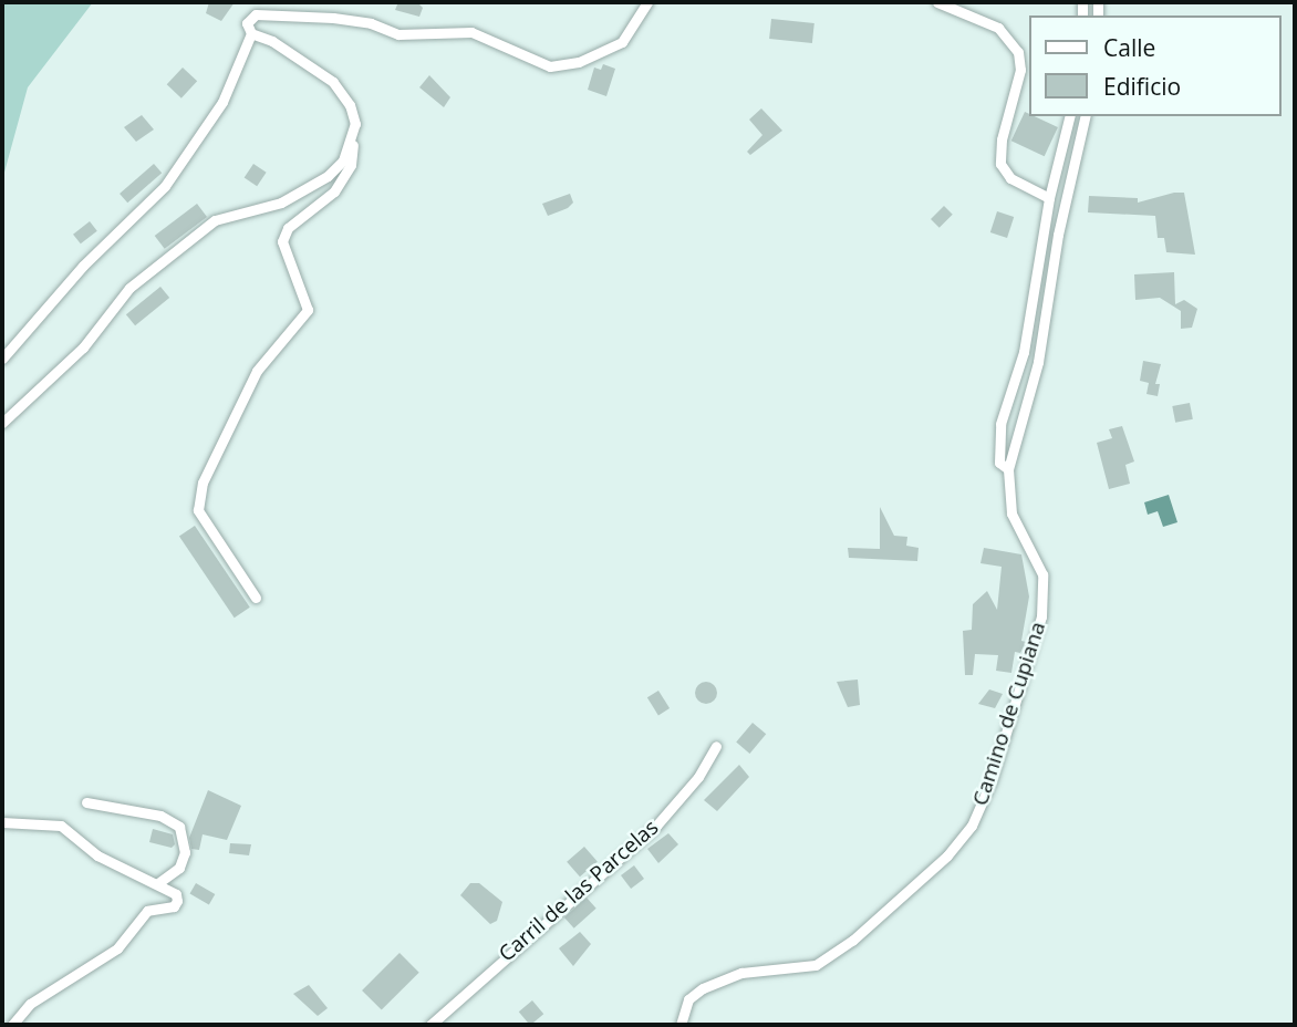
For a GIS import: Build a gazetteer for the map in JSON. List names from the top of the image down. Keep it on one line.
{"streets":{"street":["Camino de Cupiana","Carril de las Parcelas"]},"legend":["Calle","Edificio"]}
